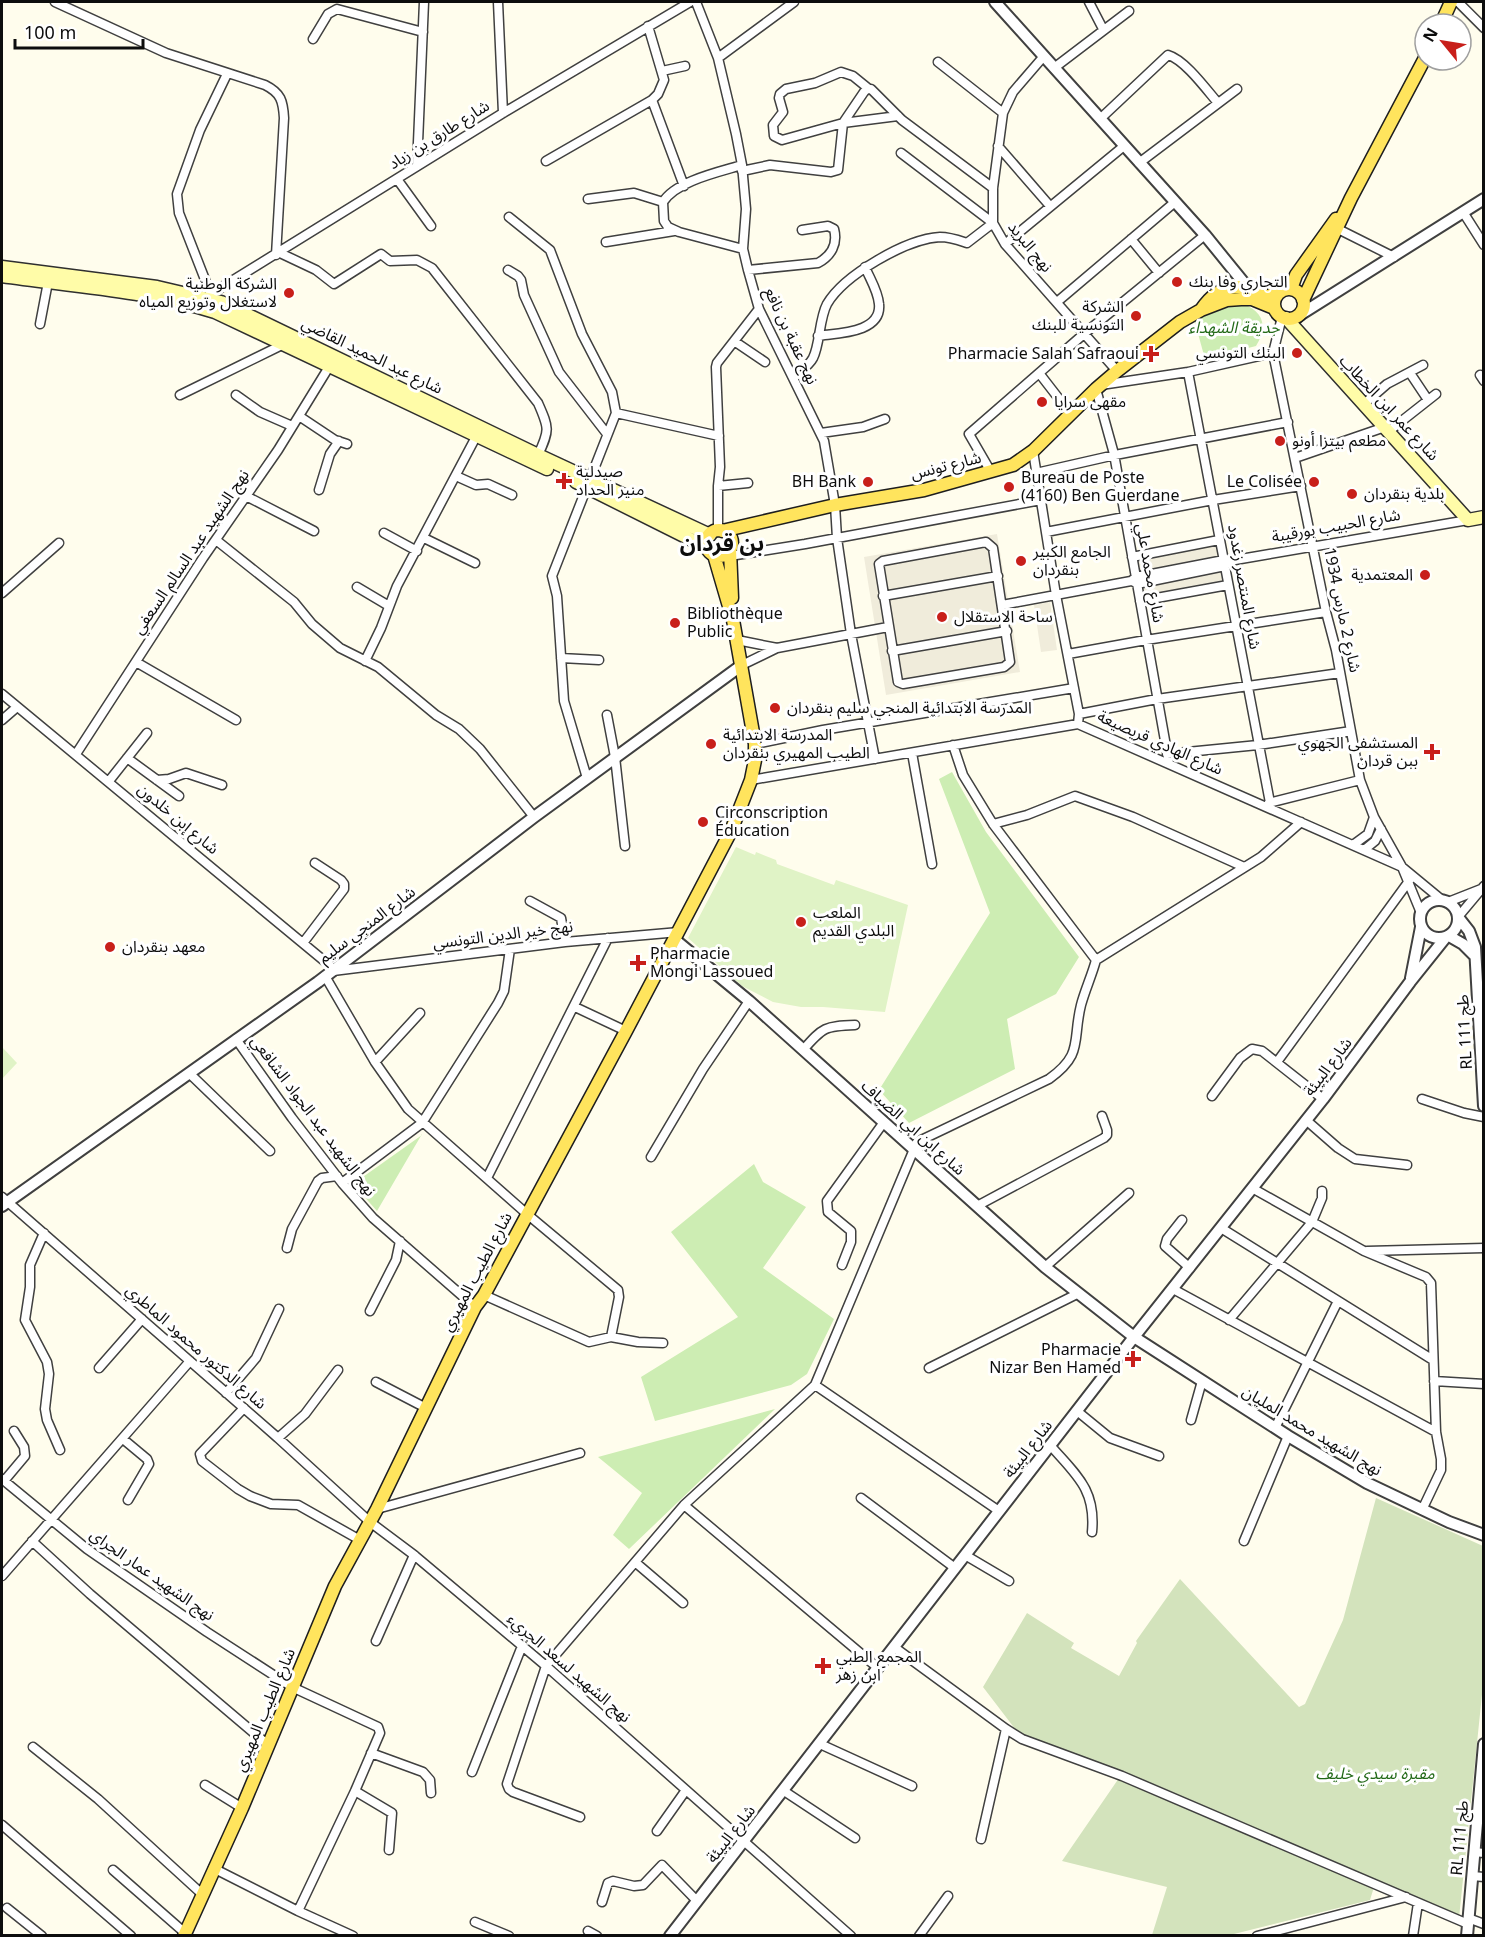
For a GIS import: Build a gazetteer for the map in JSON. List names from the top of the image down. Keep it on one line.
{"streets":{"main road":["شارع عبد الحميد القاضي","شارع عمر ابن الخطاب","شارع تونس","شارع الحبيب بورقيبة","شارع الطيب المهيري"],"street":["شارع طارق بن زياد","نهج البريد","نهج عقبة بن نافع","نهج الشهيد عبد السالم السعفي","شارع محمد علي","شارع المنتصر زغدود","شارع 2 مارس 1934","شارع الهادي قريصيعة","شارع إبن خلدون","شارع المنجي سليم","نهج خير الدين التونسي","RL طج 111","شارع البيئة","نهج الشهيد عبد الجواد الشافعي","شارع ابن ابي الضياف","شارع الدكتور محمود الماطري","نهج الشهيد محمد المليان","نهج الشهيد عمار الجراي","نهج الشهيد لسعد الجريء"]},"crossings":[["شارع طارق بن زياد","شارع عبد الحميد القاضي"],["نهج البريد","شارع تونس"],["نهج عقبة بن نافع","شارع تونس"],["نهج عقبة بن نافع","شارع الهادي قريصيعة"],["شارع عبد الحميد القاضي","شارع تونس"],["شارع عبد الحميد القاضي","نهج الشهيد عبد السالم السعفي"],["شارع عمر ابن الخطاب","شارع الحبيب بورقيبة"],["شارع عمر ابن الخطاب","شارع 2 مارس 1934"],["شارع تونس","شارع محمد علي"],["شارع الحبيب بورقيبة","شارع محمد علي"],["شارع الحبيب بورقيبة","شارع المنتصر زغدود"],["شارع الحبيب بورقيبة","شارع 2 مارس 1934"],["نهج الشهيد عبد السالم السعفي","شارع إبن خلدون"],["شارع محمد علي","شارع الهادي قريصيعة"],["شارع المنتصر زغدود","شارع الهادي قريصيعة"],["شارع 2 مارس 1934","شارع الهادي قريصيعة"],["شارع الهادي قريصيعة","شارع الطيب المهيري"],["شارع إبن خلدون","شارع المنجي سليم"],["شارع إبن خلدون","نهج خير الدين التونسي"],["شارع المنجي سليم","نهج خير الدين التونسي"],["شارع المنجي سليم","نهج الشهيد عبد الجواد الشافعي"],["شارع المنجي سليم","شارع الطيب المهيري"],["شارع المنجي سليم","شارع الدكتور محمود الماطري"],["نهج خير الدين التونسي","شارع ابن ابي الضياف"],["نهج خير الدين التونسي","شارع الطيب المهيري"],["RL طج 111","شارع البيئة"],["شارع البيئة","شارع ابن ابي الضياف"],["شارع البيئة","نهج الشهيد محمد المليان"],["شارع البيئة","نهج الشهيد لسعد الجريء"],["نهج الشهيد عبد الجواد الشافعي","شارع الطيب المهيري"],["شارع ابن ابي الضياف","شارع الطيب المهيري"],["شارع ابن ابي الضياف","نهج الشهيد محمد المليان"],["شارع الطيب المهيري","شارع الدكتور محمود الماطري"],["شارع الطيب المهيري","نهج الشهيد عمار الجراي"],["شارع الطيب المهيري","نهج الشهيد لسعد الجريء"],["شارع الدكتور محمود الماطري","نهج الشهيد لسعد الجريء"]],"districts":["بن قردان"],"parks":["جديقة الشهداء","مقبرة سيدي خليف"],"places":{"other":["التجاري وفا بنك","الشركة الوطنية لاستغلال وتوزيع المياه","الشركة التونسية للبنك","البنك التونسي","مقهى سرايا","مطعم بيتزا أونو","BH Bank","Le Colisée","Bureau de Poste (4160) Ben Guerdane","بلدية بنقردان","الجامع الكبير بنقردان","المعتمدية","ساحة الاستقلال","Bibliothèque Public","المدرسة الابتدائية المنجي سليم بنقردان","المدرسة الابتدائية الطيب المهيري بنقردان","Circonscription Éducation","الملعب البلدي القديم","معهد بنقردان"],"health":["Pharmacie Salah Safraoui","صيدلية منير الحداد","المستشفى الجهوي ببن قردان","Pharmacie Mongi Lassoued","Pharmacie Nizar Ben Hamed","المجمع الطبي ابن زهر"]},"scale_bar":"100 m","north":"top left"}
